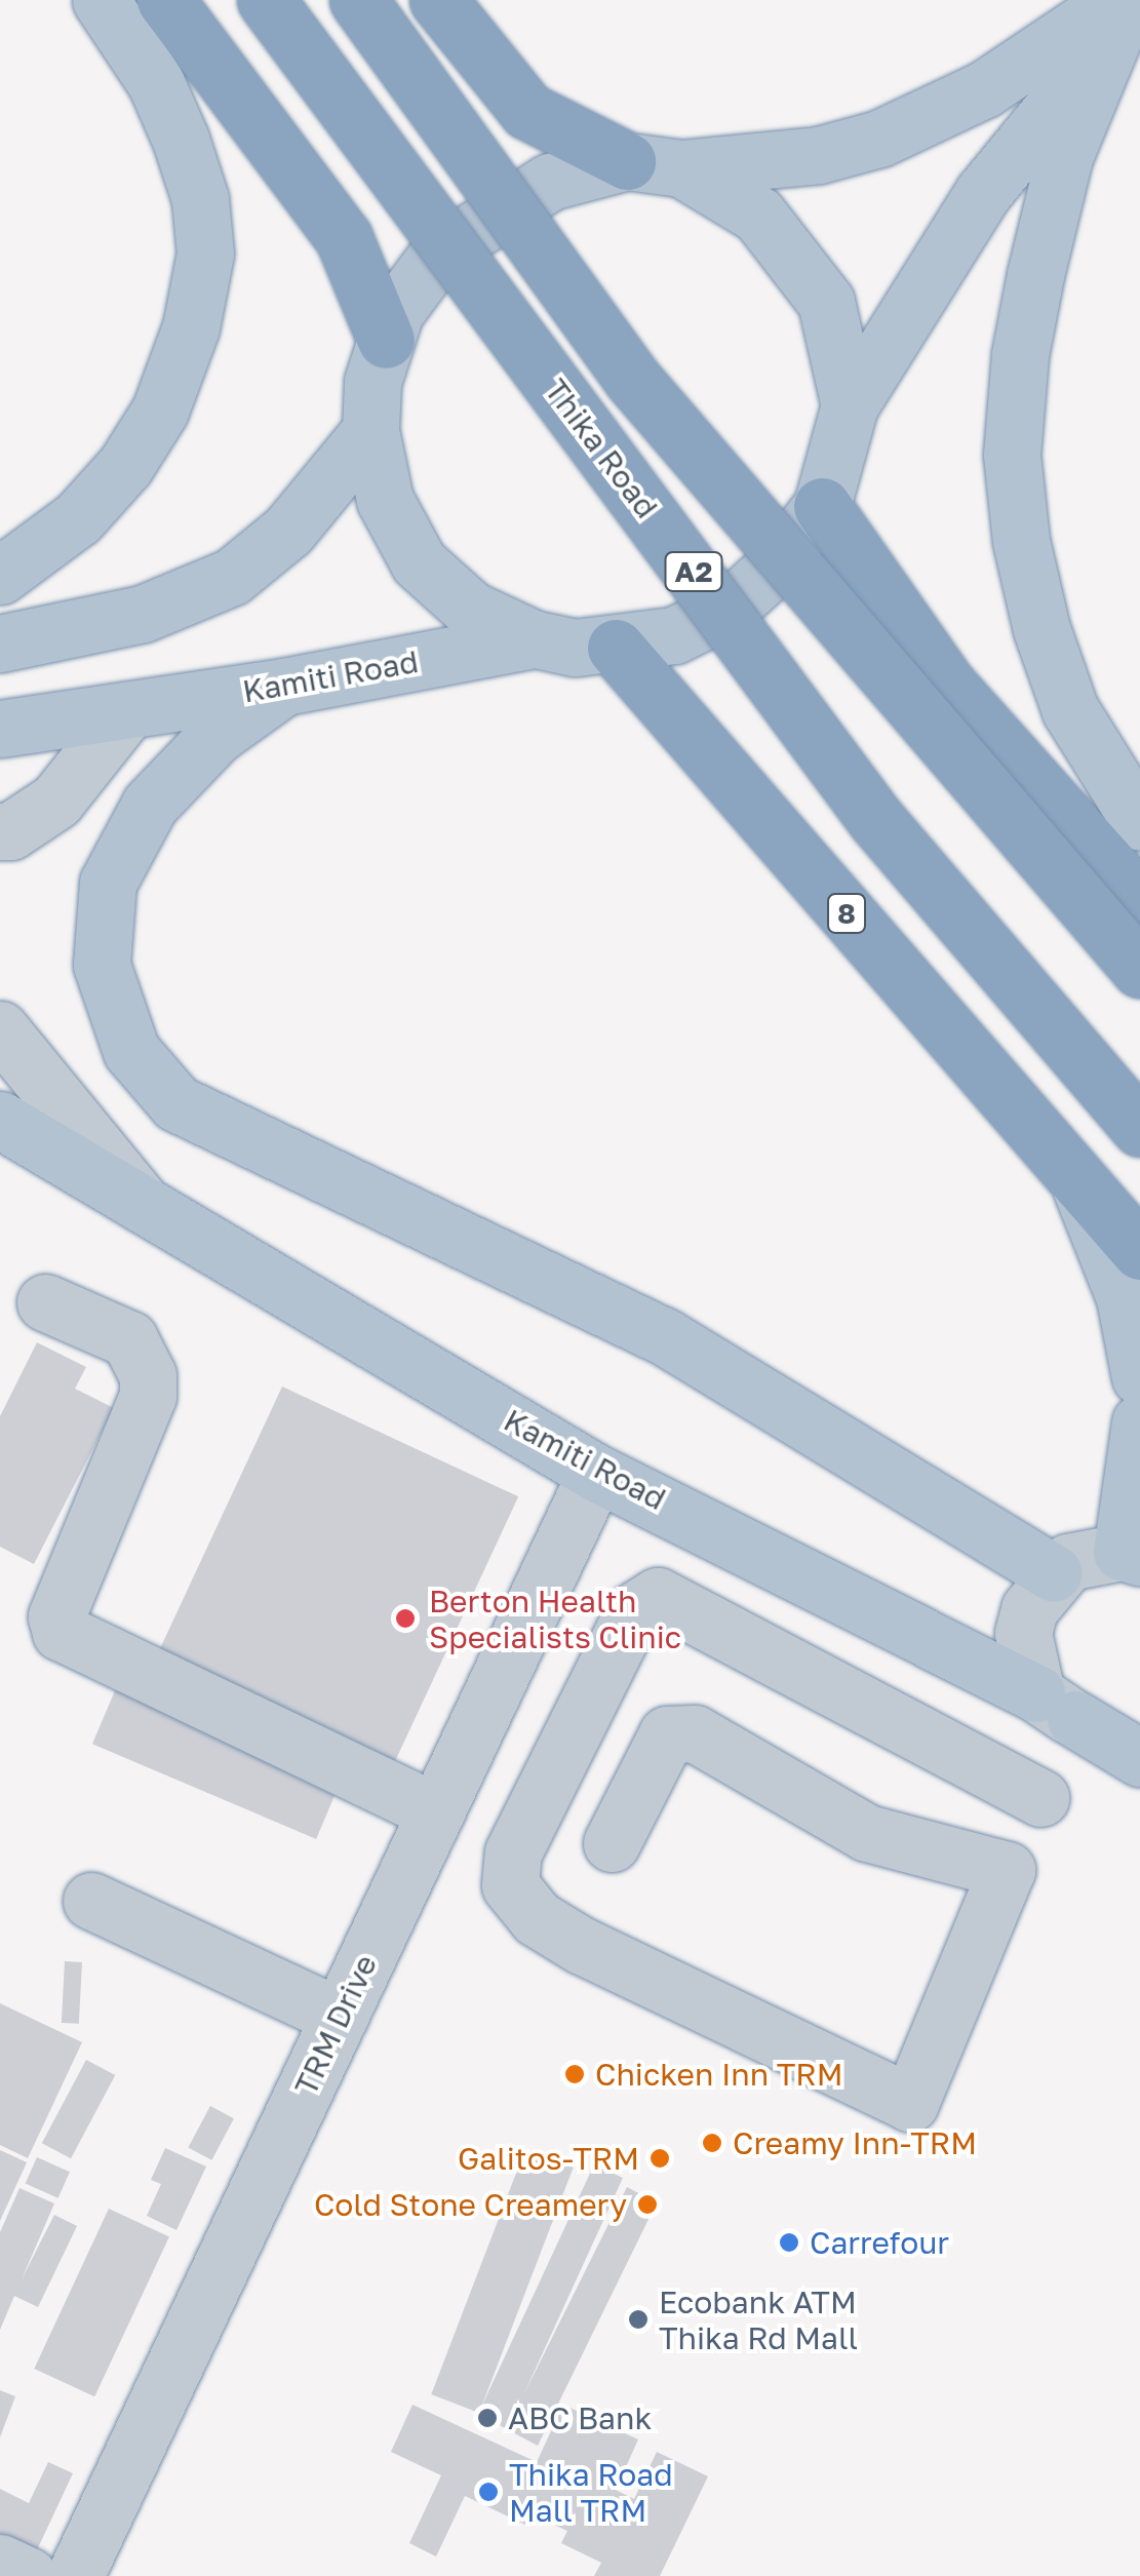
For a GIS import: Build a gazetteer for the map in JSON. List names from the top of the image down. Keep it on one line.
{"streets":{"highway":["Thika Road","A2","8"],"main road":["Kamiti Road"],"street":["TRM Drive"]},"crossings":[["Kamiti Road","TRM Drive"]],"places":["Berton Health Specialists Clinic","Chicken Inn TRM","Creamy Inn-TRM","Galitos-TRM","Cold Stone Creamery","Carrefour","Ecobank ATM Thika Rd Mall","ABC Bank","Thika Road Mall TRM"]}
